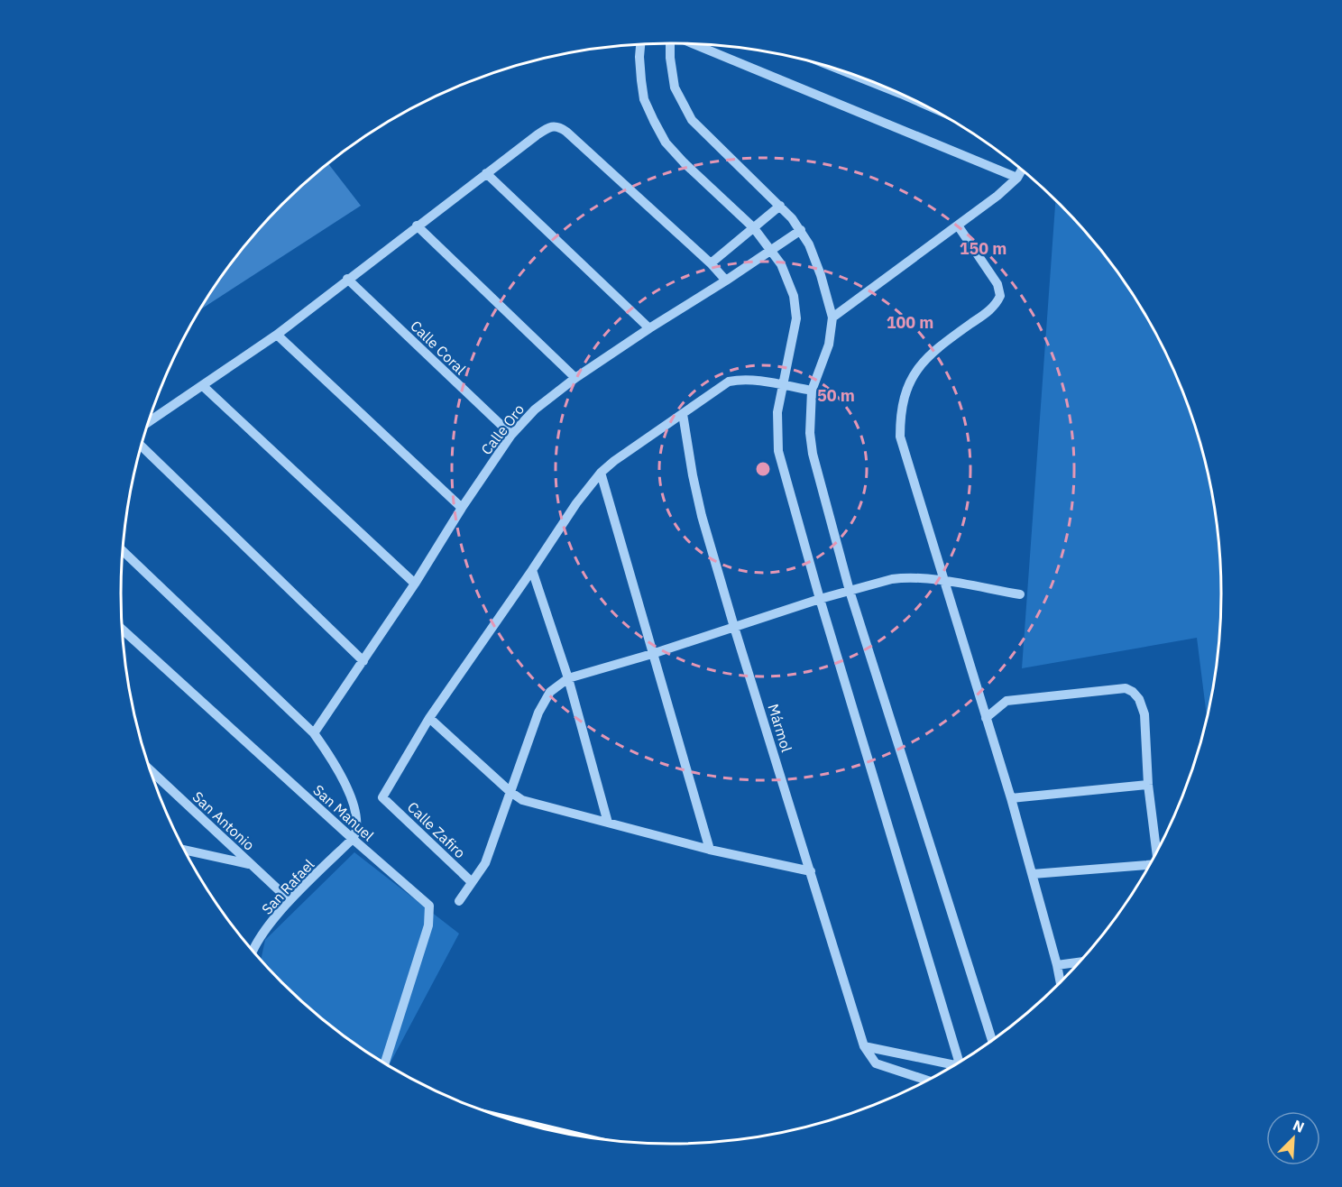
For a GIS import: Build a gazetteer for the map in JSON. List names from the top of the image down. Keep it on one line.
{"streets":{"street":["Calle Coral","Calle Oro","Mármol","San Manuel","San Antonio","Calle Zafiro","San Rafael"]},"crossings":[["Calle Coral","Calle Oro"],["San Manuel","San Rafael"],["San Antonio","San Rafael"]],"north":"top right","rings":["150 m","100 m","50 m"]}
